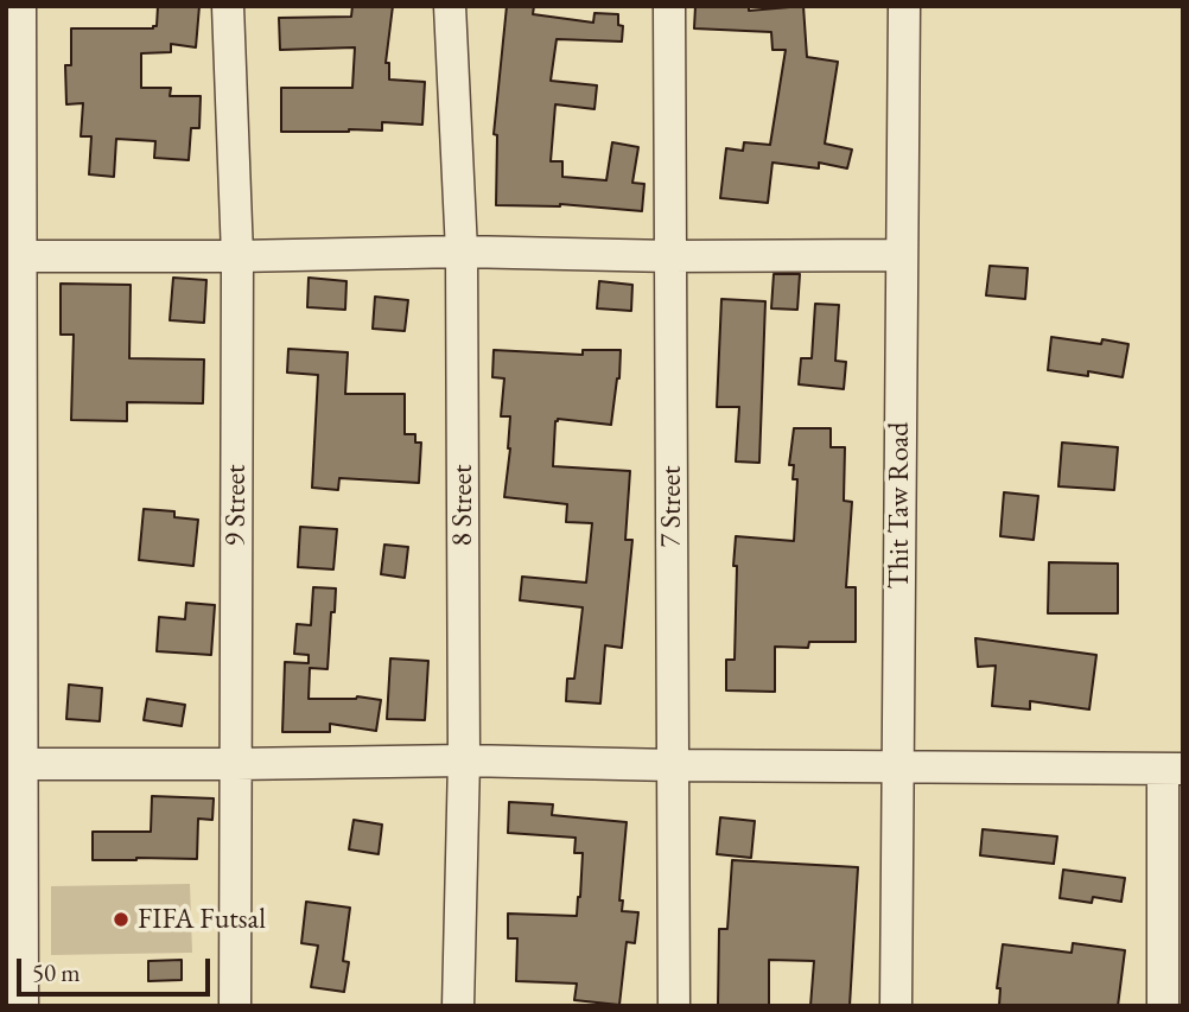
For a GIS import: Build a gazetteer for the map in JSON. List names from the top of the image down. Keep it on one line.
{"streets":{"street":["9 Street","8 Street","Thit Taw Road","7 Street"]},"places":["FIFA Futsal"],"scale_bar":"50 m"}
